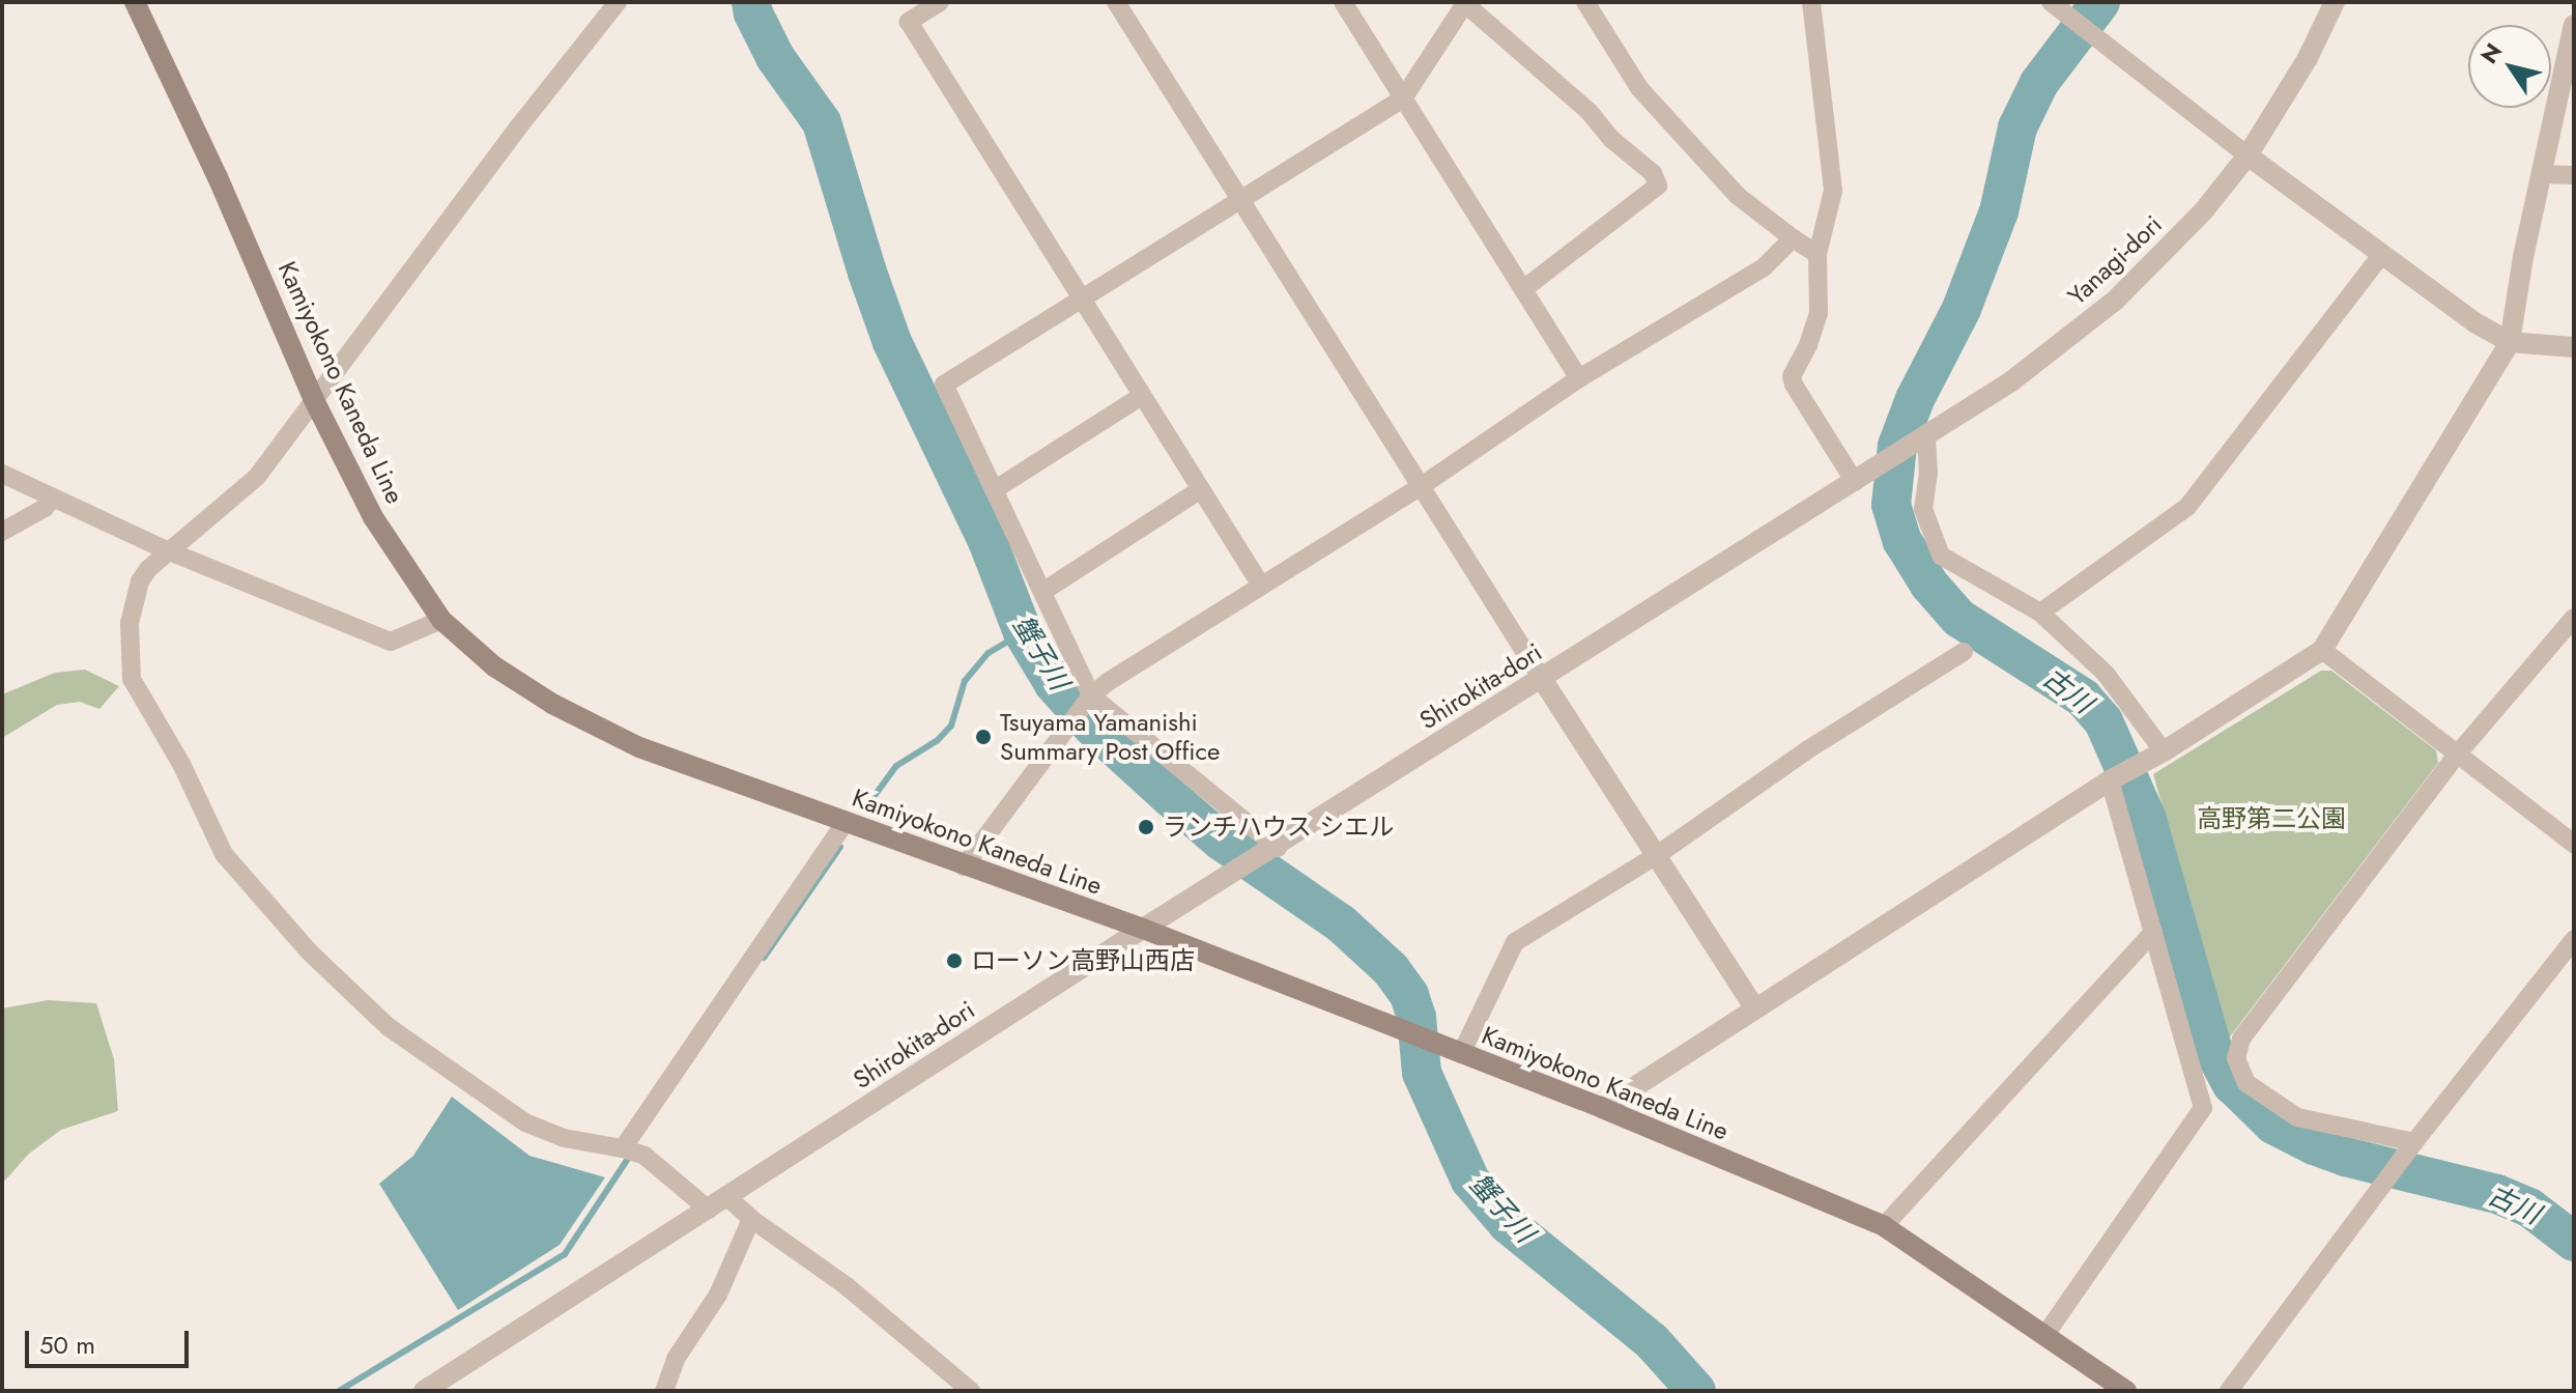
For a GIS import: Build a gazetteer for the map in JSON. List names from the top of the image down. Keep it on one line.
{"streets":{"main road":["Kamiyokono Kaneda Line"],"street":["Yanagi-dori","Shirokita-dori"]},"crossings":[["Yanagi-dori","Shirokita-dori"],["Kamiyokono Kaneda Line","Shirokita-dori"]],"water":["蟹子川","古川"],"parks":["高野第二公園"],"places":["Tsuyama Yamanishi Summary Post Office","ランチハウス シエル","ローソン高野山西店"],"scale_bar":"50 m","north":"top left"}
